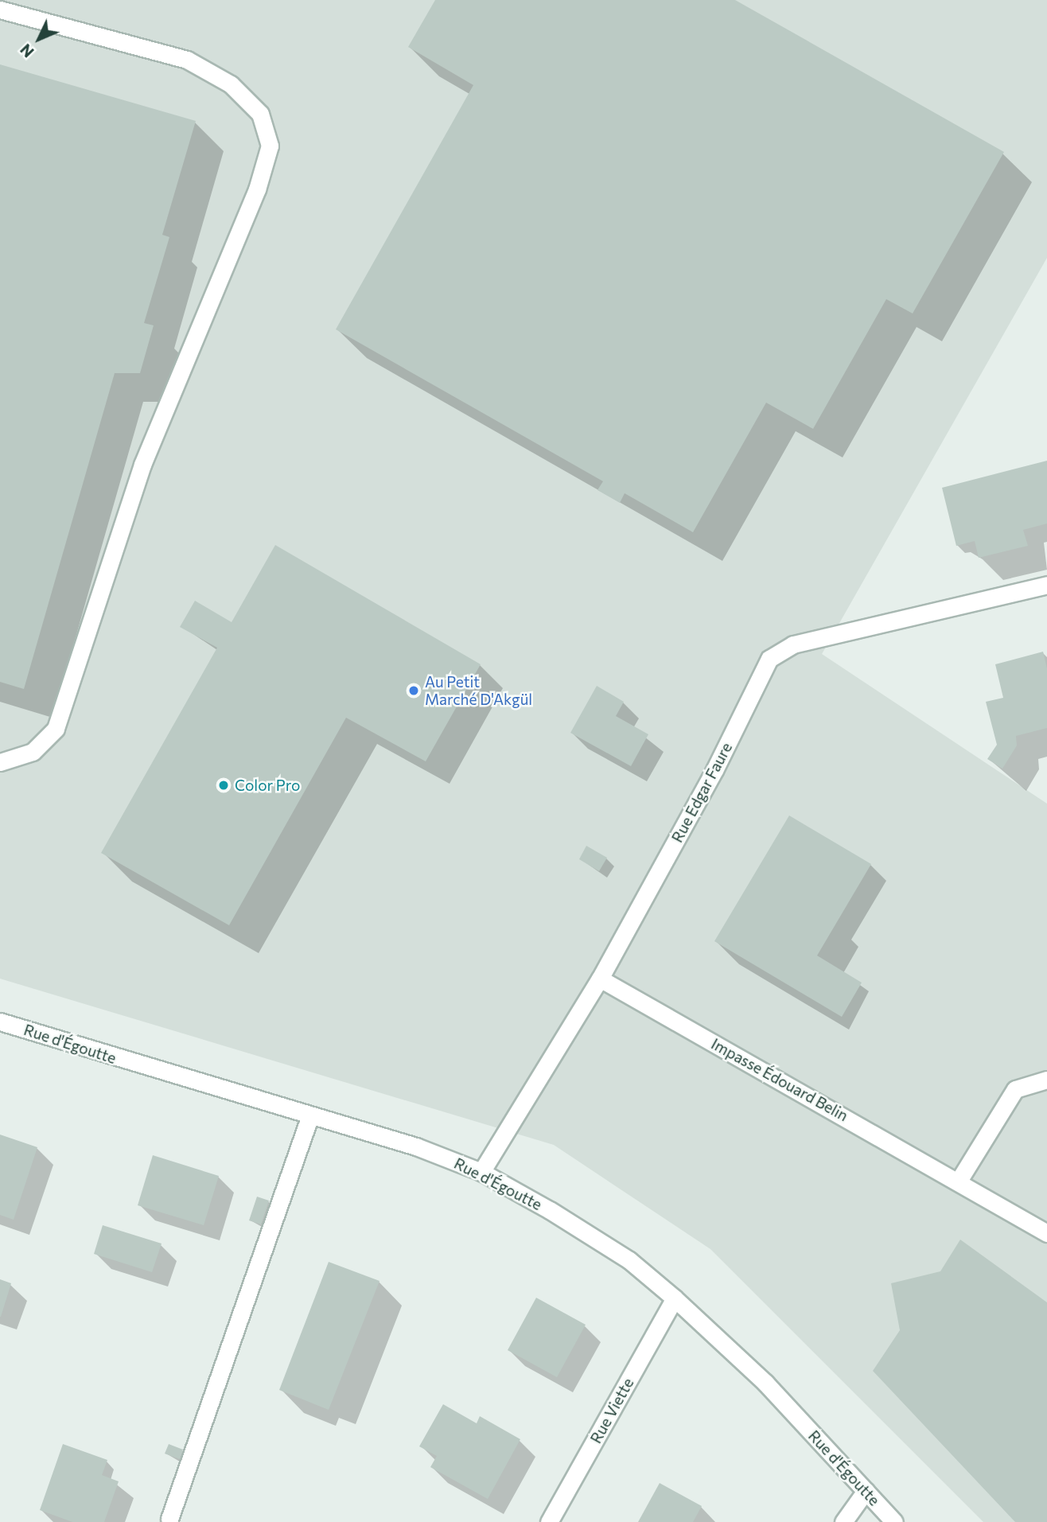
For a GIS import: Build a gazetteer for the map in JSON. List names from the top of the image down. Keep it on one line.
{"streets":{"street":["Rue Edgar Faure","Rue d'Égoutte","Impasse Édouard Belin","Rue Viette"]},"crossings":[["Rue Edgar Faure","Rue d'Égoutte"],["Rue Edgar Faure","Impasse Édouard Belin"],["Rue d'Égoutte","Rue Viette"]],"places":["Au Petit Marché D'Akgül","Color Pro"],"north":"bottom left"}
